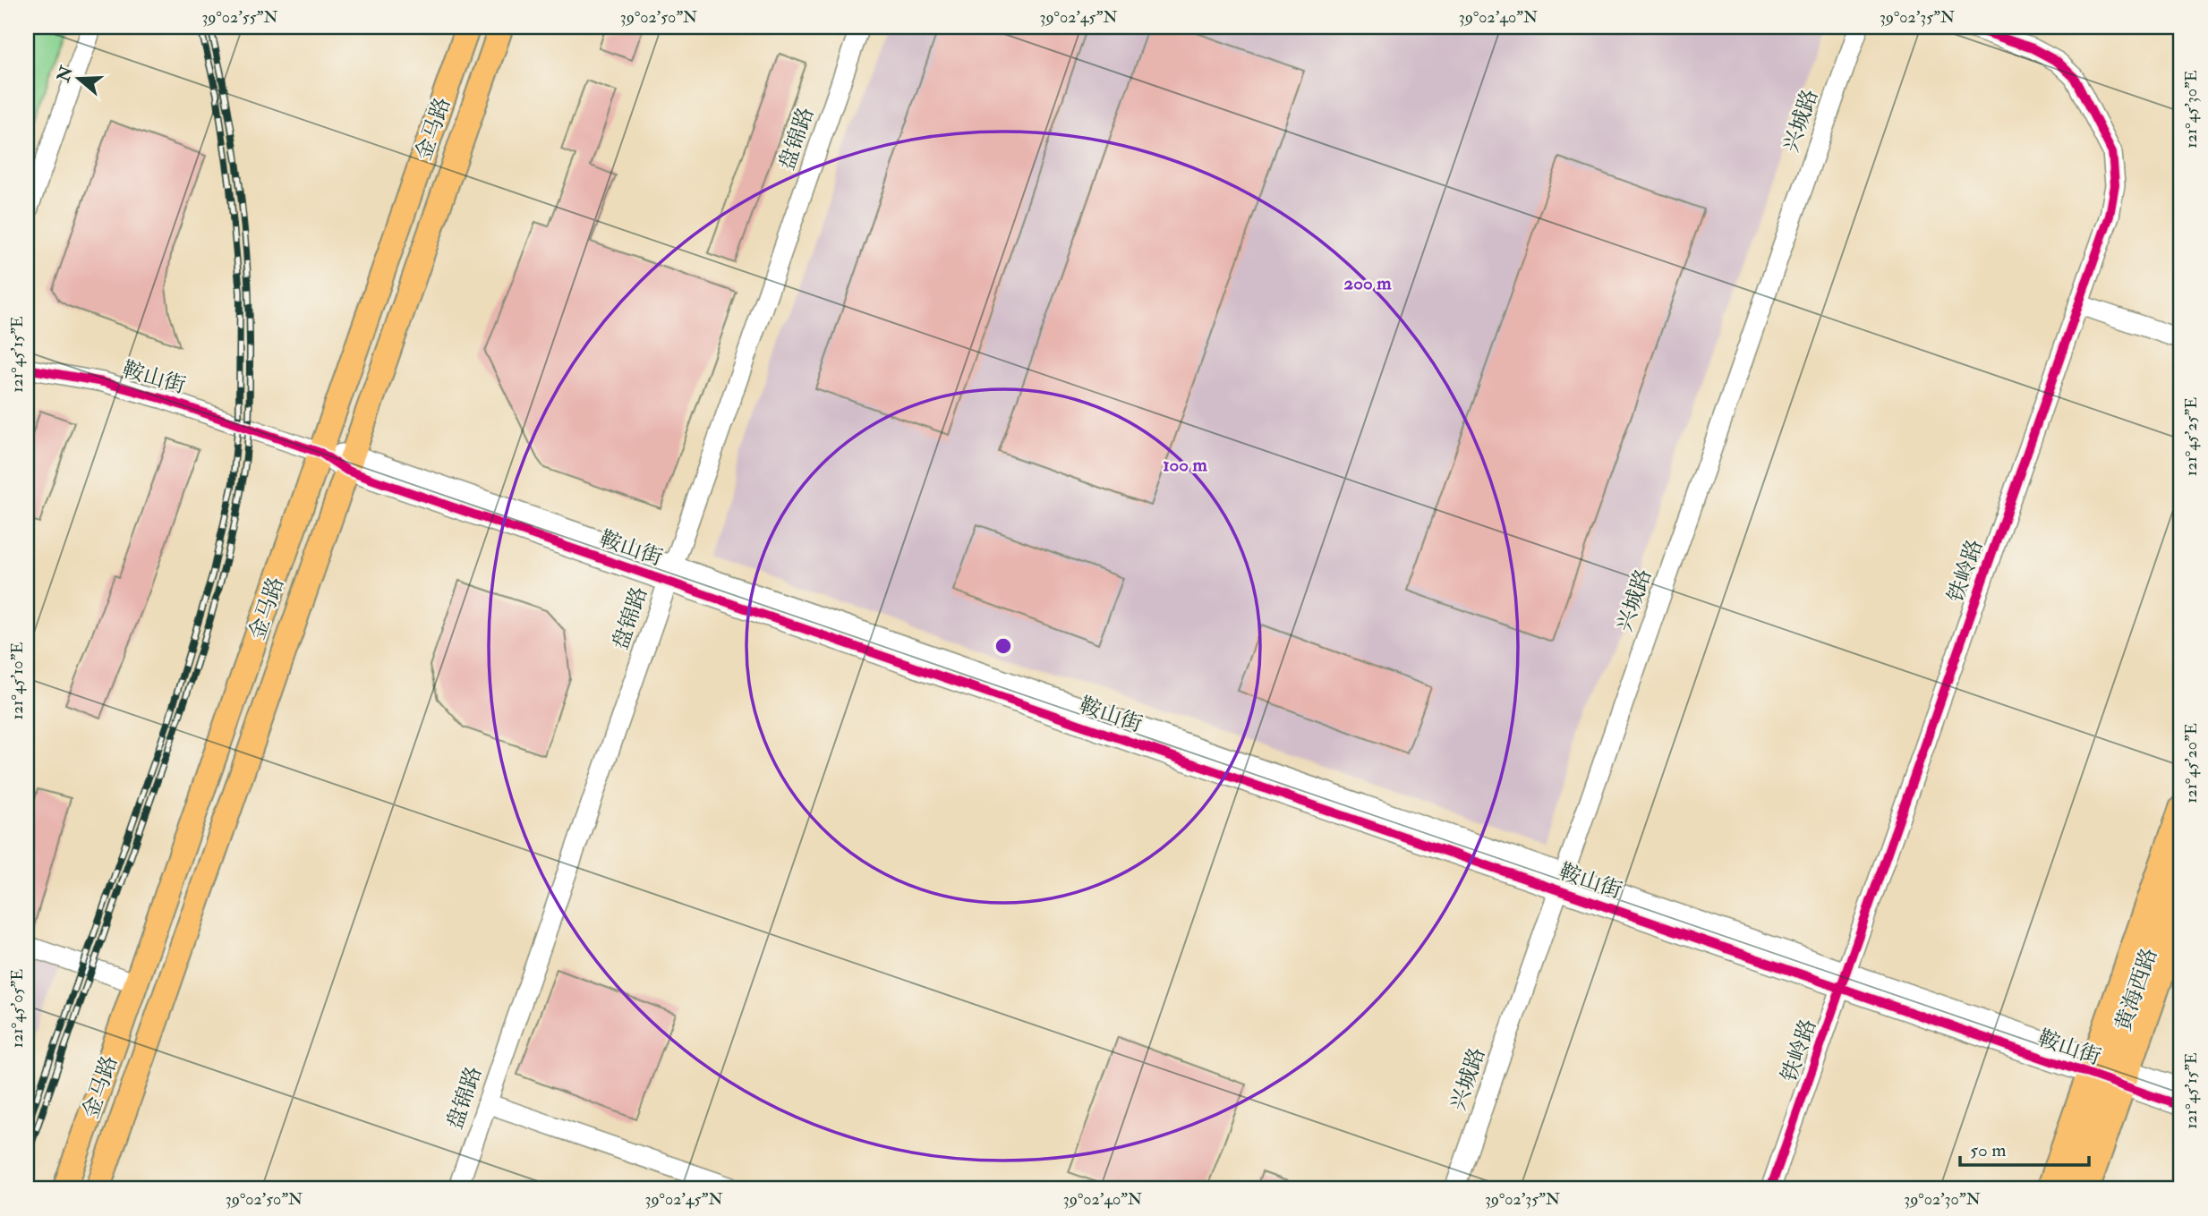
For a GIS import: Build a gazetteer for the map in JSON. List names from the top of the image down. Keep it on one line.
{"streets":{"main road":["金马路","黄海西路"],"street":["兴城路","盘锦路","鞍山街","铁岭路"]},"crossings":[["兴城路","鞍山街"],["金马路","鞍山街"],["盘锦路","鞍山街"],["鞍山街","铁岭路"],["鞍山街","黄海西路"]],"scale_bar":"50 m","north":"left","coordinates":["39°02'55\"N","39°02'50\"N","39°02'45\"N","39°02'40\"N","39°02'35\"N","121°45'30\"E","121°45'15\"E","121°45'25\"E","121°45'10\"E","121°45'20\"E","121°45'05\"E","39°02'30\"N"],"rings":["200 m","100 m"]}
